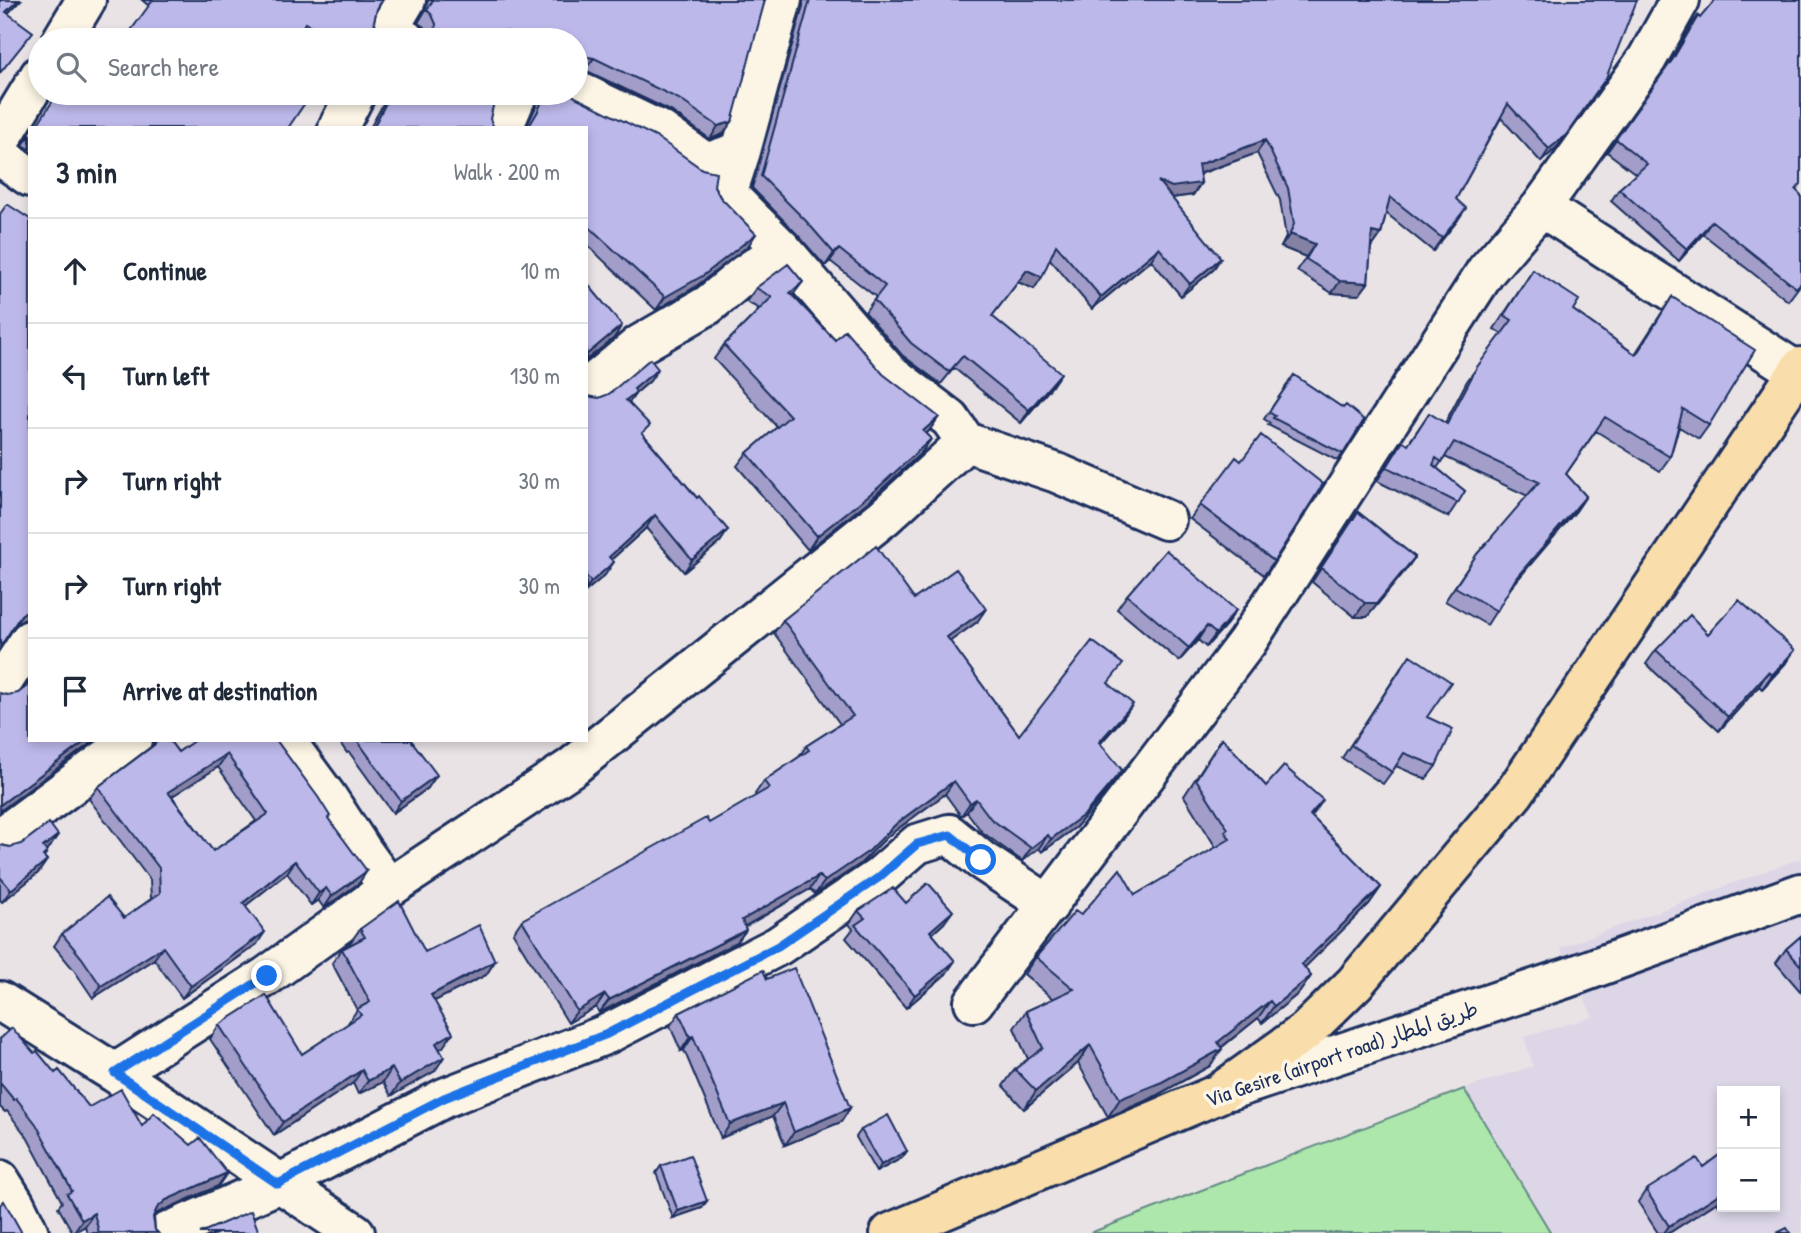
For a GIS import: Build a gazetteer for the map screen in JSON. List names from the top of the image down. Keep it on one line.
{"streets":{"main road":["Via Gesire (airport road) طريق المطار"]},"page":{"search":"Search here","heading":["3 min","Walk · 200 m"],"list":[["Continue","10 m"],["Turn left","130 m"],["Turn right","30 m"],["Turn right","30 m"],"Arrive at destination"],"map_buttons":["+","−"]}}
